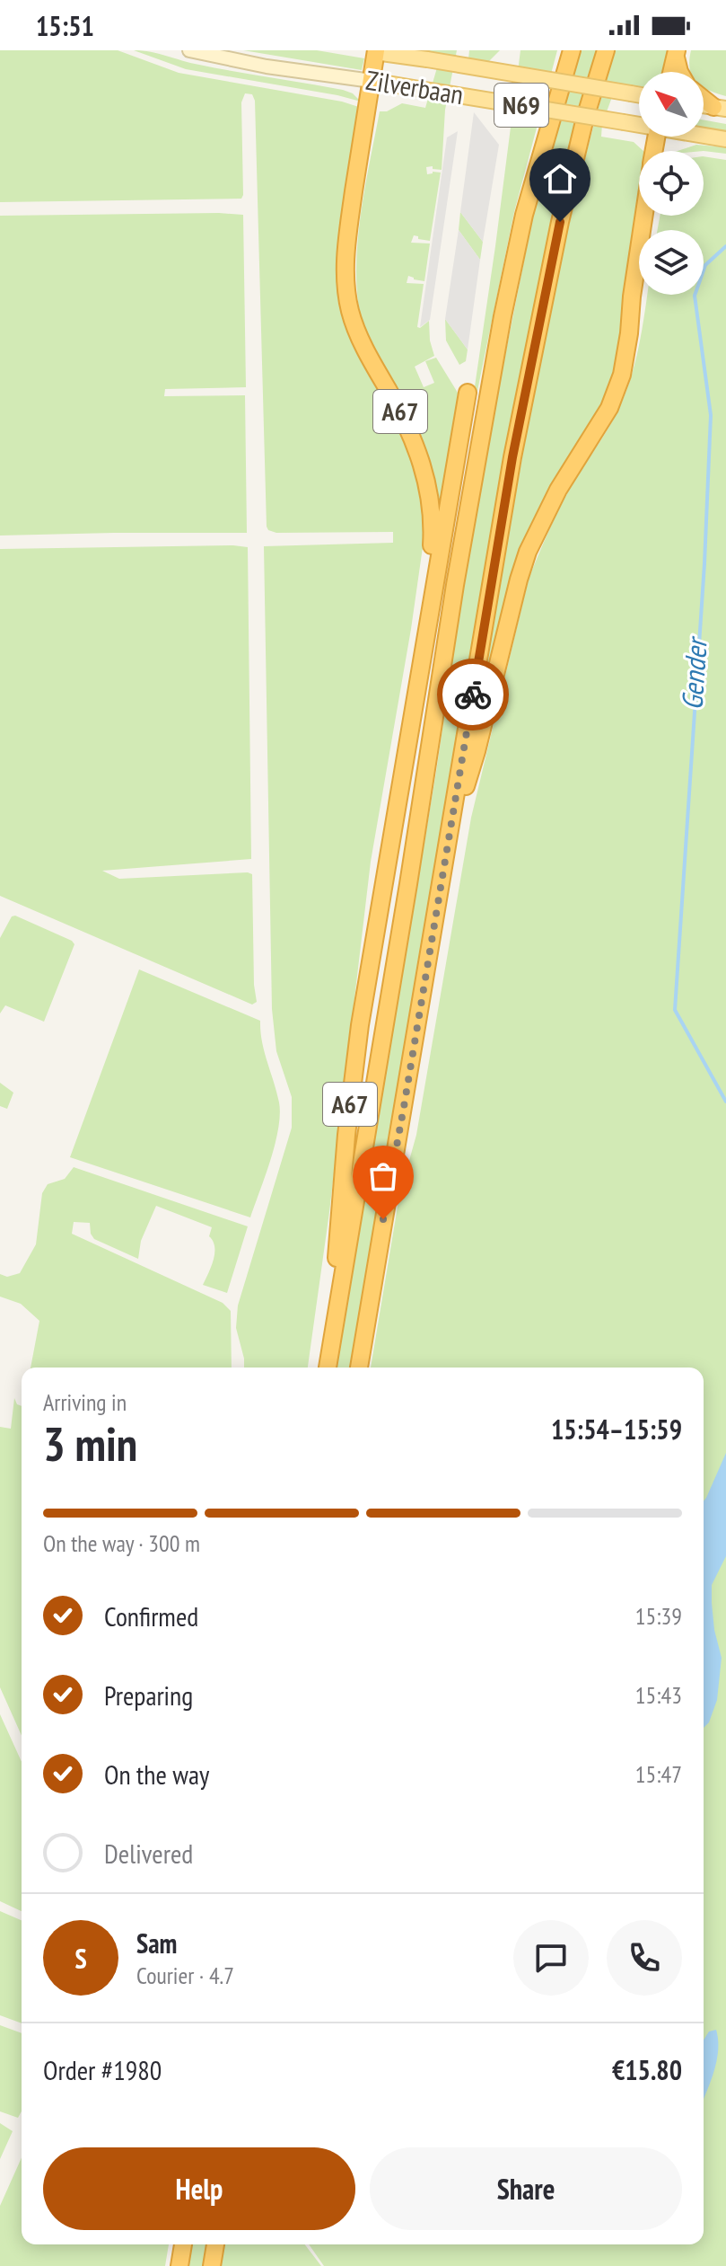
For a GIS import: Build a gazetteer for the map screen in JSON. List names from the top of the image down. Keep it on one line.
{"streets":{"highway":["A67"],"main road":["Zilverbaan","N69"]},"crossings":[["Zilverbaan","A67"]],"water":["Gender"],"north":"top left","page":{"status":"15:51","heading":["3 min","Arriving in","15:54–15:59"],"panel":["Sam","Courier · 4.7","Order #1980","€15.80"],"bar":"On the way · 300 m","list":[["Confirmed","15:39"],["Preparing","15:43"],["On the way","15:47"],"Delivered"],"round":"S","buttons":["Help","Share"]}}
